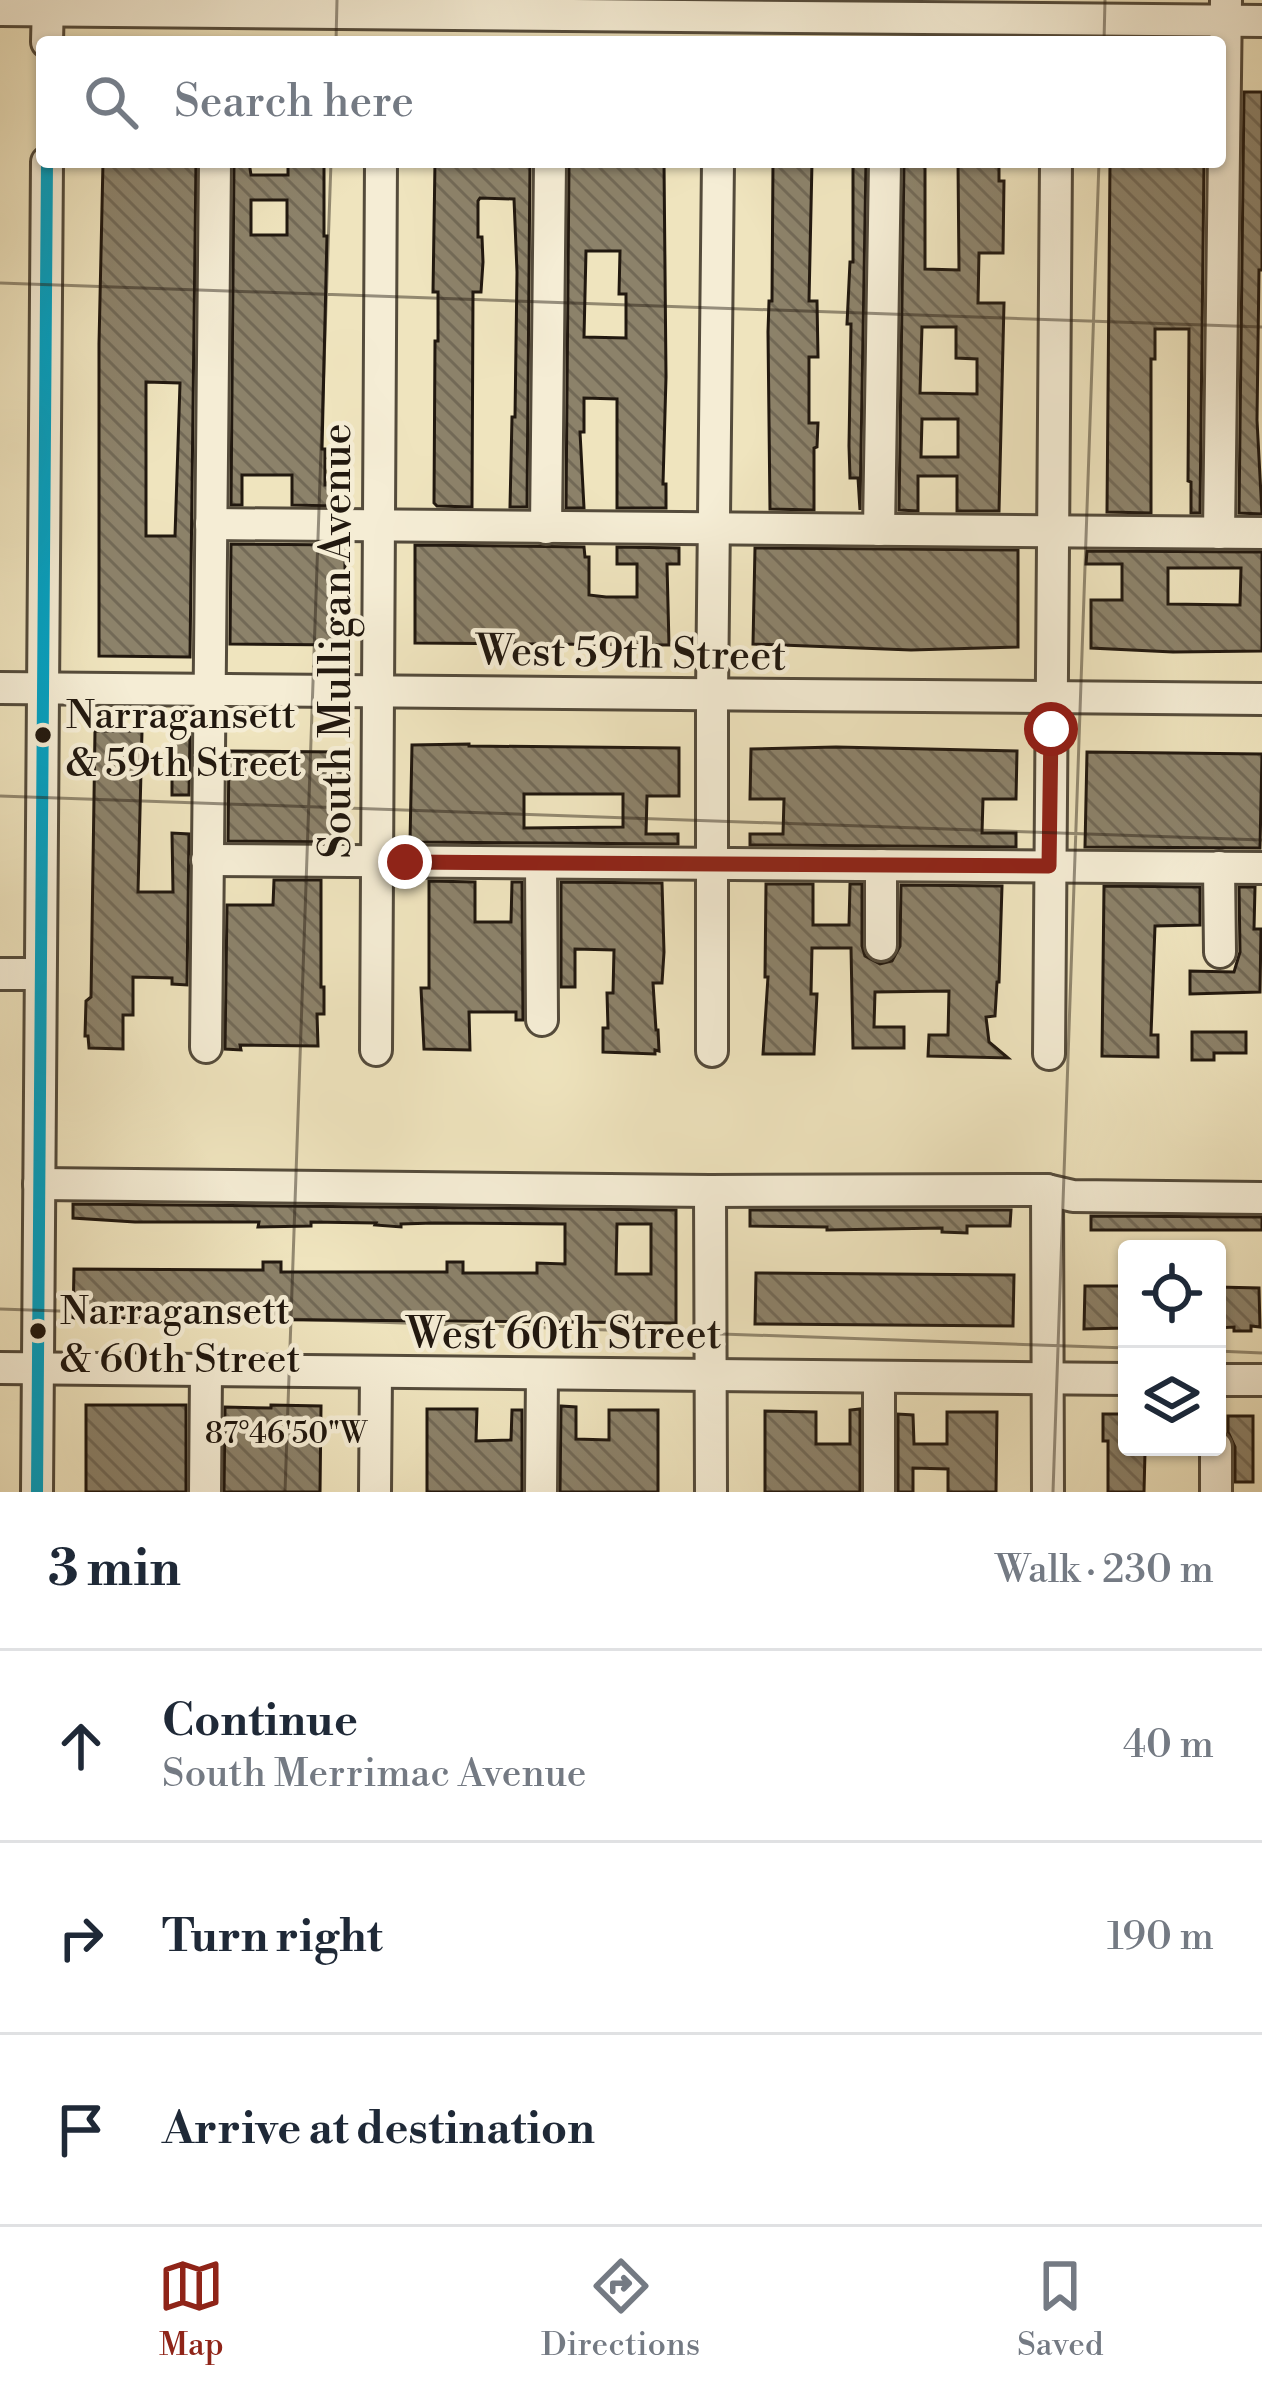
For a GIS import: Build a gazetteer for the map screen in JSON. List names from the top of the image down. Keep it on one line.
{"streets":{"street":["South Mulligan Avenue","West 59th Street","West 60th Street"]},"crossings":[["South Mulligan Avenue","West 59th Street"]],"places":["Narragansett & 59th Street","Narragansett & 60th Street"],"page":{"search":"Search here","heading":["3 min","Walk · 230 m"],"list":[["Continue","South Merrimac Avenue","40 m"],["Turn right","190 m"],"Arrive at destination"],"nav":["Map","Directions","Saved"]},"coordinates":["87°46'50\"W"]}
